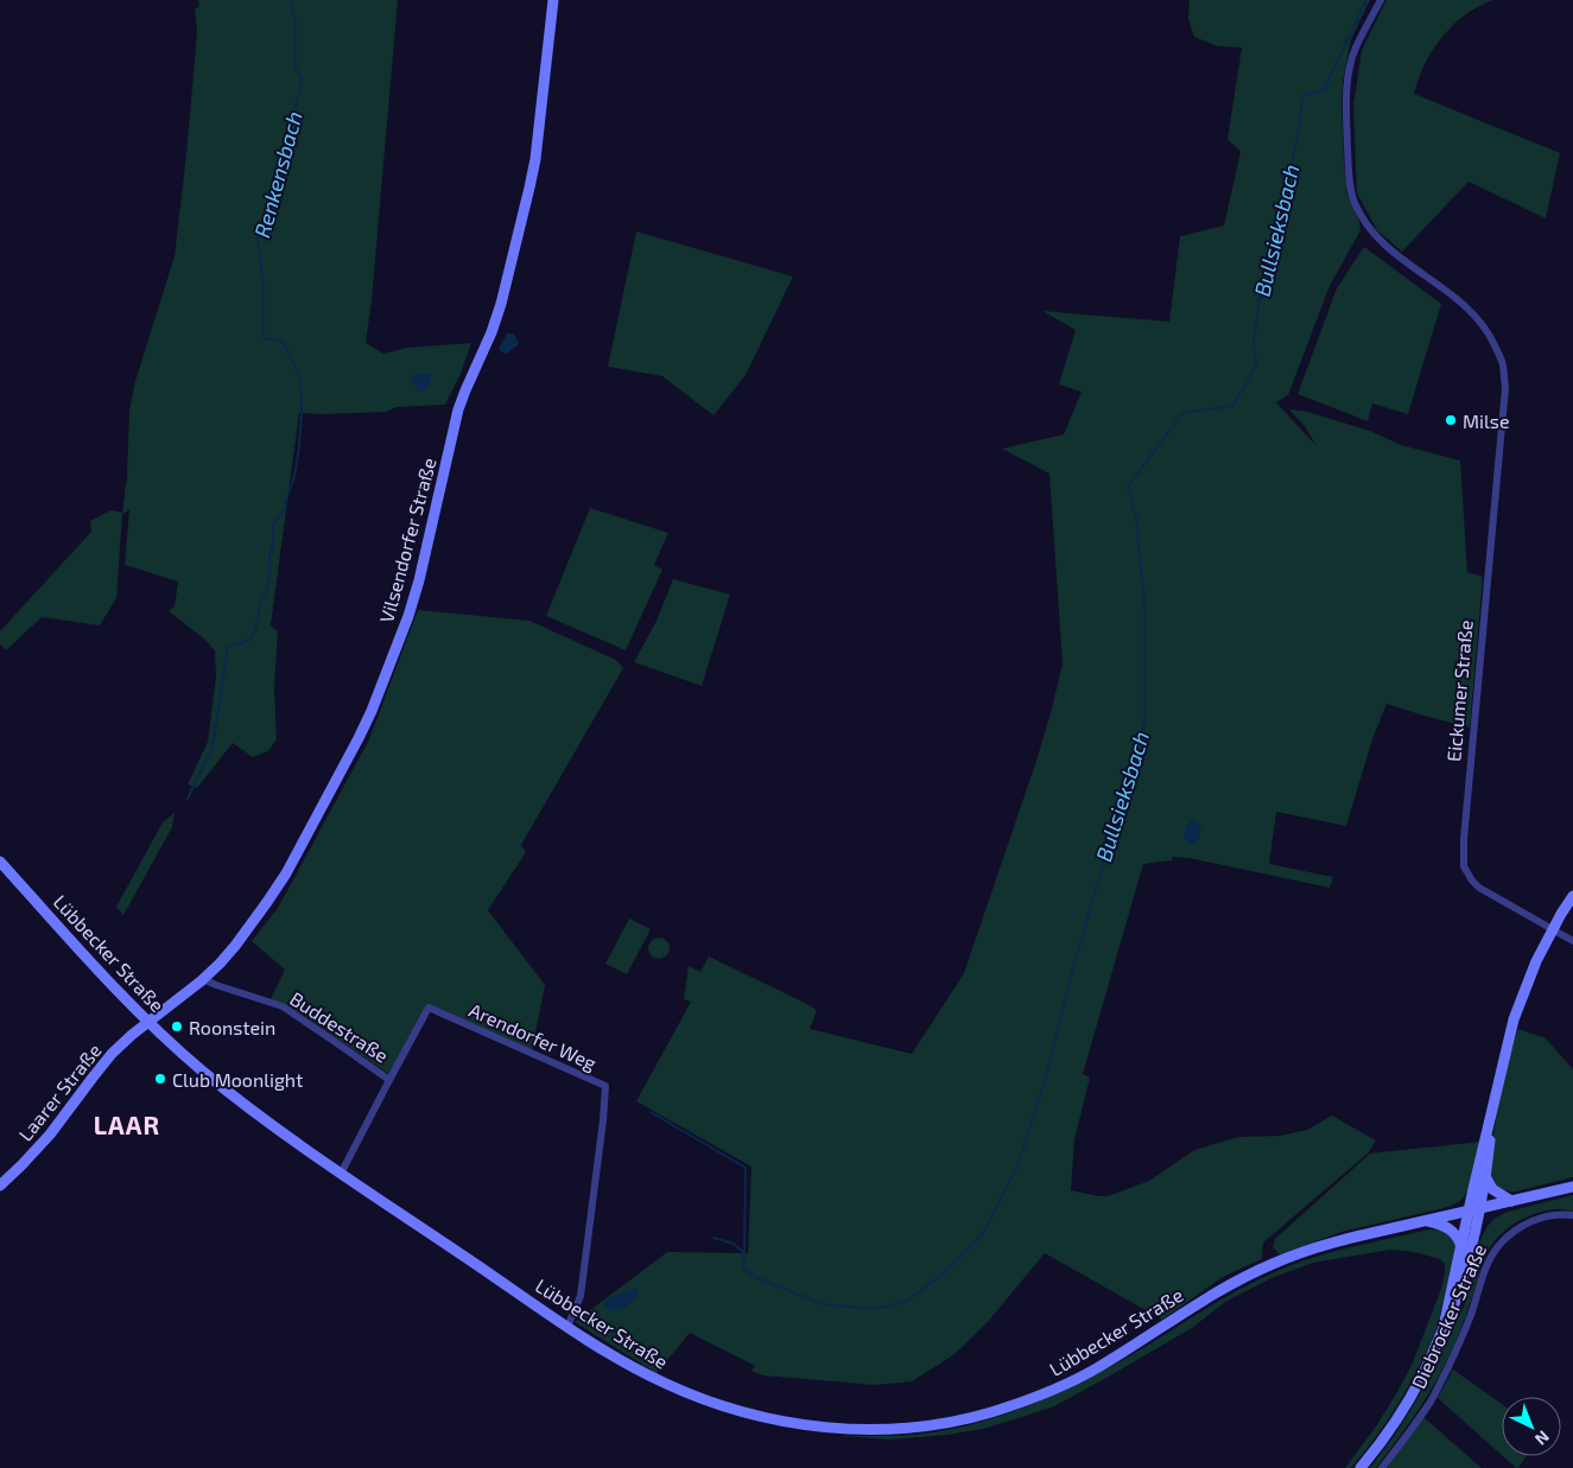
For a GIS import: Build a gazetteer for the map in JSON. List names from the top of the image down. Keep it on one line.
{"streets":{"main road":["Vilsendorfer Straße","Lübbecker Straße","Laarer Straße","Diebrocker Straße"],"street":["Eickumer Straße","Buddestraße","Arendorfer Weg"]},"crossings":[["Vilsendorfer Straße","Lübbecker Straße"],["Vilsendorfer Straße","Buddestraße"],["Vilsendorfer Straße","Laarer Straße"],["Eickumer Straße","Diebrocker Straße"],["Lübbecker Straße","Arendorfer Weg"],["Lübbecker Straße","Laarer Straße"],["Lübbecker Straße","Diebrocker Straße"],["Buddestraße","Arendorfer Weg"]],"districts":["LAAR"],"water":["Renkensbach","Bullsieksbach"],"places":["Milse","Roonstein","Club Moonlight"],"north":"bottom right"}
